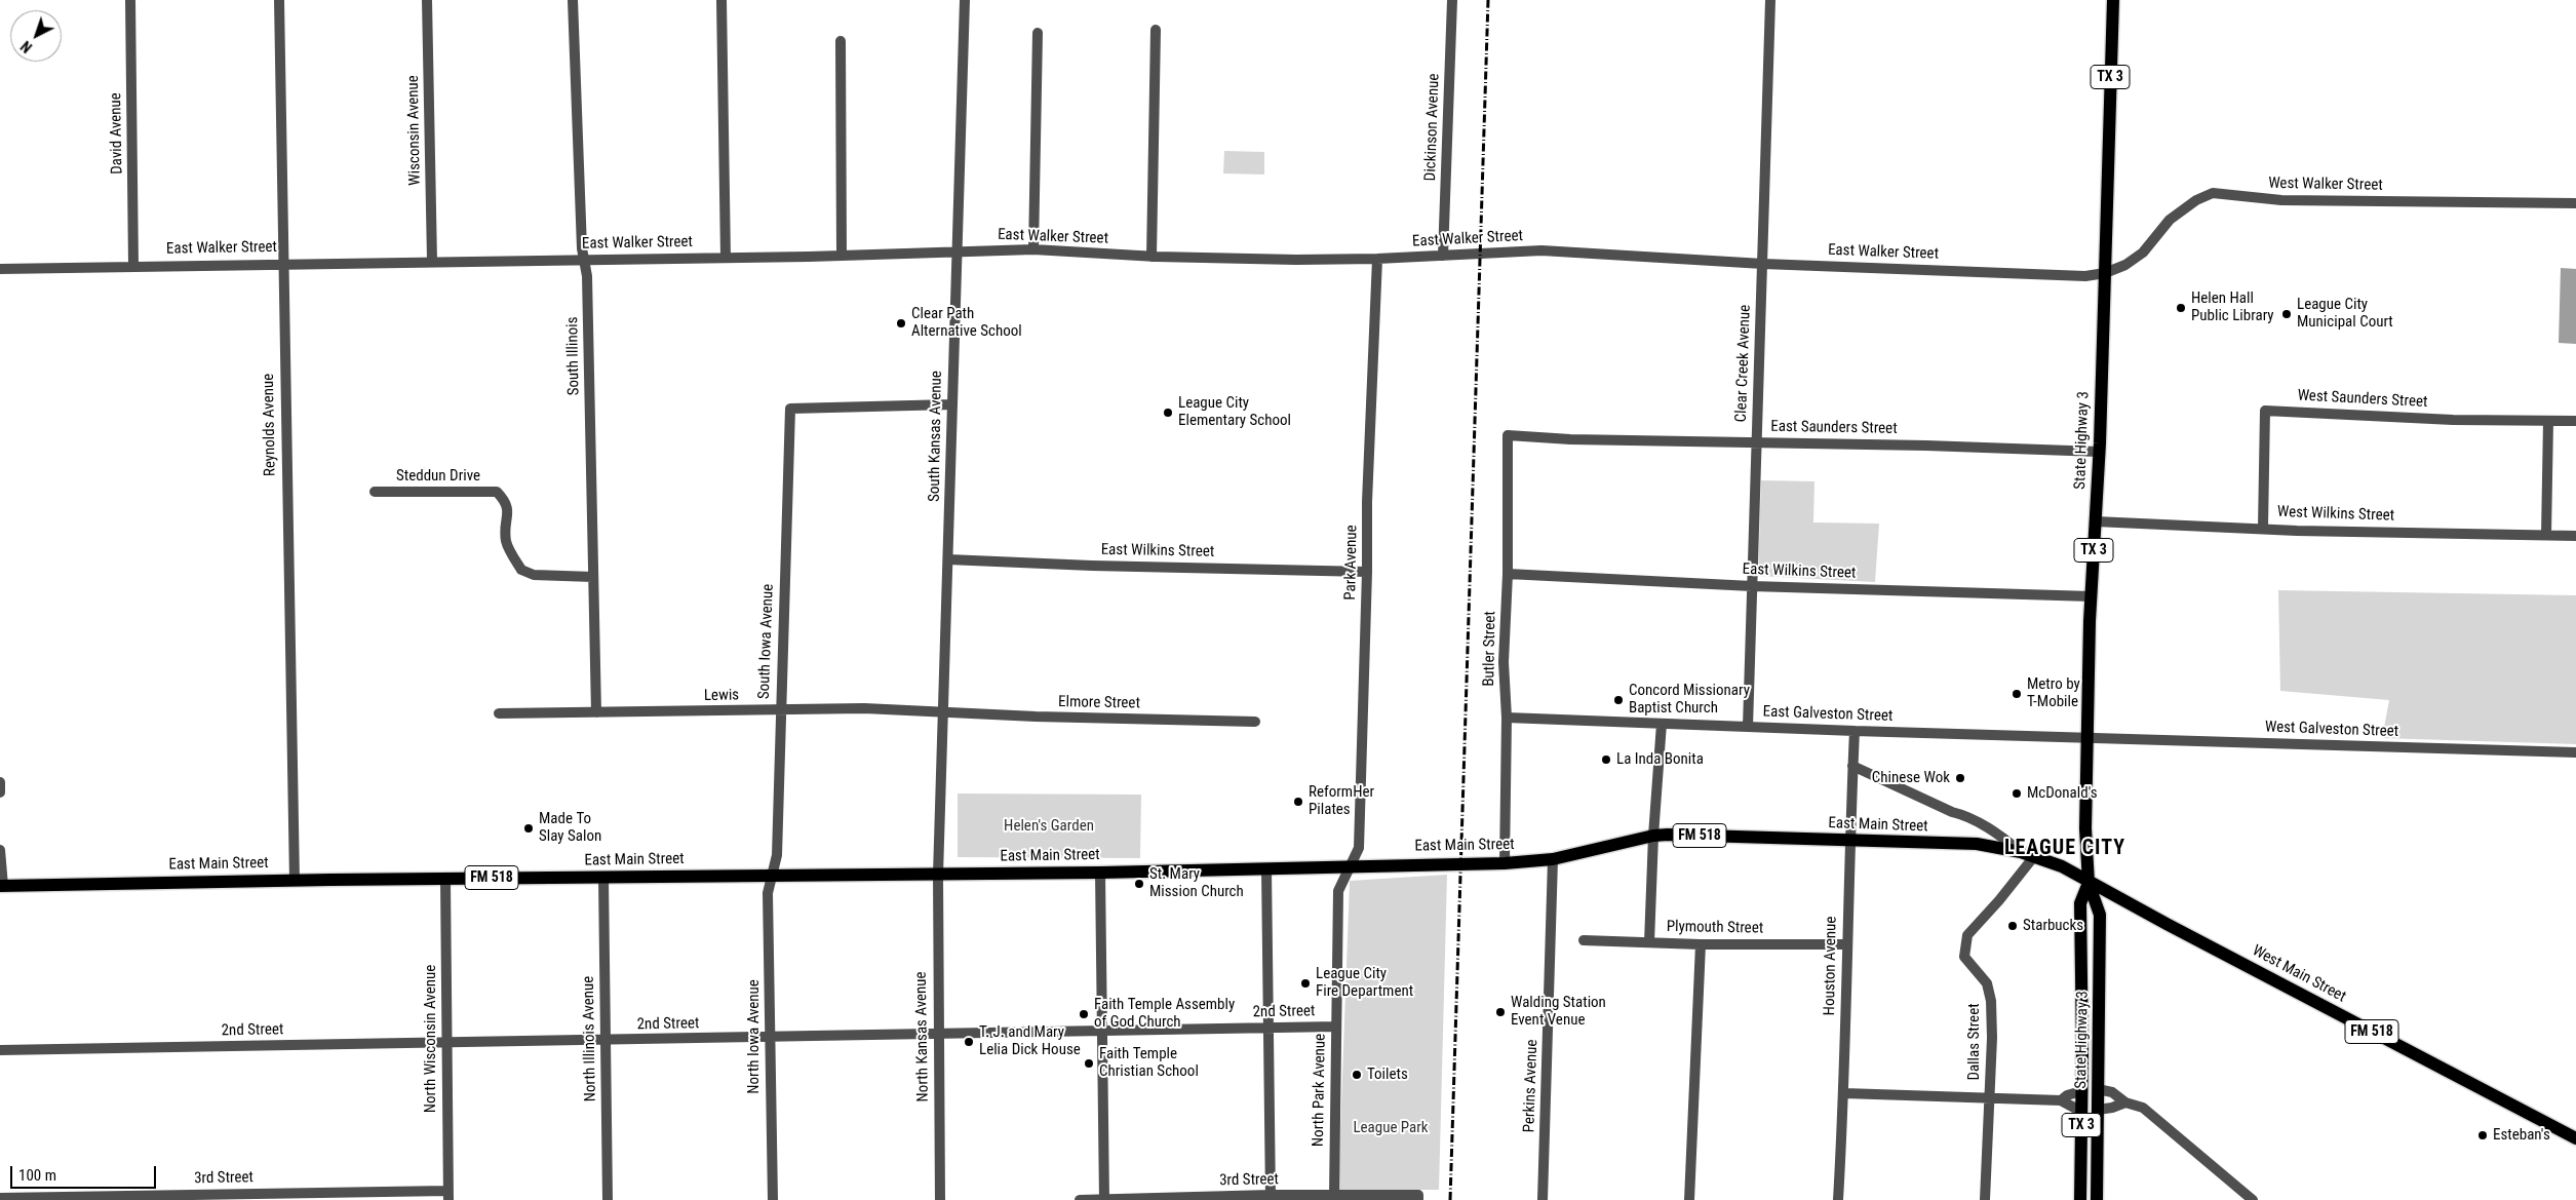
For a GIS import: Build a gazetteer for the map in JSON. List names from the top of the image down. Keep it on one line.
{"streets":{"main road":["TX 3","State Highway 3","East Main Street","FM 518","West Main Street"],"street":["Dickinson Avenue","Wisconsin Avenue","David Avenue","West Walker Street","East Walker Street","South Illinois","Clear Creek Avenue","West Saunders Street","Reynolds Avenue","East Saunders Street","South Kansas Avenue","Steddun Drive","West Wilkins Street","East Wilkins Street","Park Avenue","South Iowa Avenue","Butler Street","Lewis","Elmore Street","East Galveston Street","West Galveston Street","Plymouth Street","Houston Avenue","2nd Street","North Iowa Avenue","North Kansas Avenue","North Wisconsin Avenue","North Illinois Avenue","Dallas Street","Perkins Avenue","North Park Avenue","3rd Street"]},"crossings":[["Dickinson Avenue","East Walker Street"],["Wisconsin Avenue","East Walker Street"],["David Avenue","East Walker Street"],["West Walker Street","East Walker Street"],["West Walker Street","State Highway 3"],["East Walker Street","South Illinois"],["East Walker Street","Clear Creek Avenue"],["East Walker Street","Reynolds Avenue"],["East Walker Street","South Kansas Avenue"],["East Walker Street","State Highway 3"],["East Walker Street","Park Avenue"],["South Illinois","Steddun Drive"],["South Illinois","Lewis"],["Clear Creek Avenue","East Saunders Street"],["Clear Creek Avenue","East Wilkins Street"],["Clear Creek Avenue","East Galveston Street"],["West Saunders Street","West Wilkins Street"],["Reynolds Avenue","East Main Street"],["East Saunders Street","State Highway 3"],["East Saunders Street","Butler Street"],["South Kansas Avenue","East Wilkins Street"],["South Kansas Avenue","South Iowa Avenue"],["South Kansas Avenue","Lewis"],["South Kansas Avenue","Elmore Street"],["South Kansas Avenue","East Main Street"],["South Kansas Avenue","North Kansas Avenue"],["State Highway 3","West Wilkins Street"],["State Highway 3","East Wilkins Street"],["State Highway 3","East Galveston Street"],["State Highway 3","West Galveston Street"],["State Highway 3","East Main Street"],["State Highway 3","West Main Street"],["East Wilkins Street","Park Avenue"],["East Wilkins Street","Butler Street"],["Park Avenue","East Main Street"],["Park Avenue","North Park Avenue"],["South Iowa Avenue","Lewis"],["South Iowa Avenue","East Main Street"],["South Iowa Avenue","North Iowa Avenue"],["Butler Street","East Galveston Street"],["Butler Street","East Main Street"],["Lewis","Elmore Street"],["East Galveston Street","West Galveston Street"],["East Galveston Street","Houston Avenue"],["East Main Street","Houston Avenue"],["East Main Street","West Main Street"],["East Main Street","North Iowa Avenue"],["East Main Street","North Kansas Avenue"],["East Main Street","North Wisconsin Avenue"],["East Main Street","North Illinois Avenue"],["East Main Street","Dallas Street"],["East Main Street","Perkins Avenue"],["East Main Street","North Park Avenue"],["Plymouth Street","Houston Avenue"],["2nd Street","North Iowa Avenue"],["2nd Street","North Kansas Avenue"],["2nd Street","North Wisconsin Avenue"],["2nd Street","North Illinois Avenue"],["2nd Street","North Park Avenue"],["North Wisconsin Avenue","3rd Street"],["North Park Avenue","3rd Street"]],"districts":["LEAGUE CITY"],"parks":["Helen's Garden","League Park"],"places":["Helen Hall Public Library","League City Municipal Court","Clear Path Alternative School","League City Elementary School","Metro by T-Mobile","Concord Missionary Baptist Church","La Inda Bonita","Chinese Wok","McDonald's","ReformHer Pilates","Made To Slay Salon","St. Mary Mission Church","Starbucks","League City Fire Department","Walding Station Event Venue","Faith Temple Assembly of God Church","T. J. and Mary Lelia Dick House","Faith Temple Christian School","Toilets","Esteban's"],"scale_bar":"100 m","north":"bottom left"}
